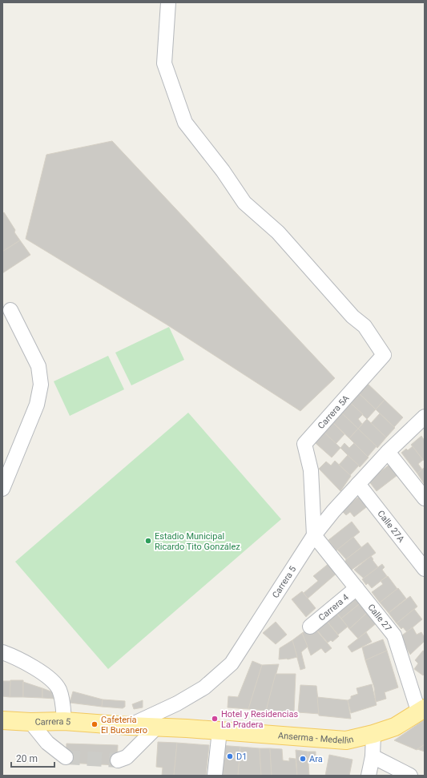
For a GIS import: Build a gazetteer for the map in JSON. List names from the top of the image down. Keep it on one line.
{"streets":{"main road":["Carrera 5","Anserma - Medellin"],"street":["Carrera 5A","Calle 27A","Carrera 4","Calle 27"]},"crossings":[["Calle 27A","Carrera 5"],["Carrera 5","Calle 27"],["Carrera 5","Anserma - Medellin"],["Carrera 4","Calle 27"],["Calle 27","Anserma - Medellin"]],"places":["Estadio Municipal Ricardo Tito González","Hotel y Residencias La Pradera","Cafetería El Bucanero","D1","Ara"],"scale_bar":"20 m"}
